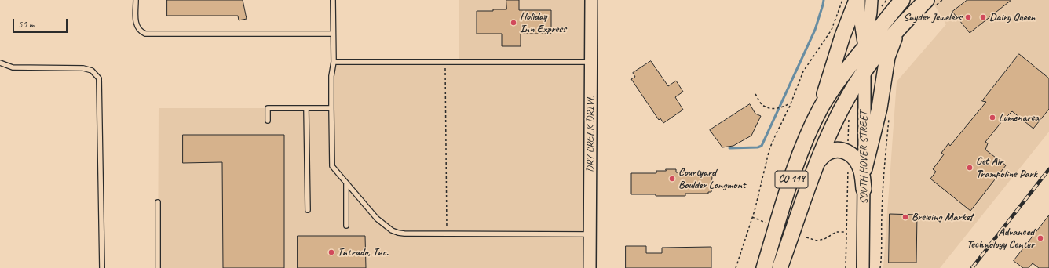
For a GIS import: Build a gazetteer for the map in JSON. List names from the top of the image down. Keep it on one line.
{"streets":{"highway":["CO 119"],"main road":["DRY CREEK DRIVE","SOUTH HOVER STREET"]},"crossings":[["SOUTH HOVER STREET","CO 119"]],"places":["Snyder Jewelers","Dairy Queen","Holiday Inn Express","Lumenarea","Get Air Trampoline Park","Courtyard Boulder Longmont","Brewing Market","Advanced Technology Center","Intrado, Inc."],"scale_bar":"50 m"}
